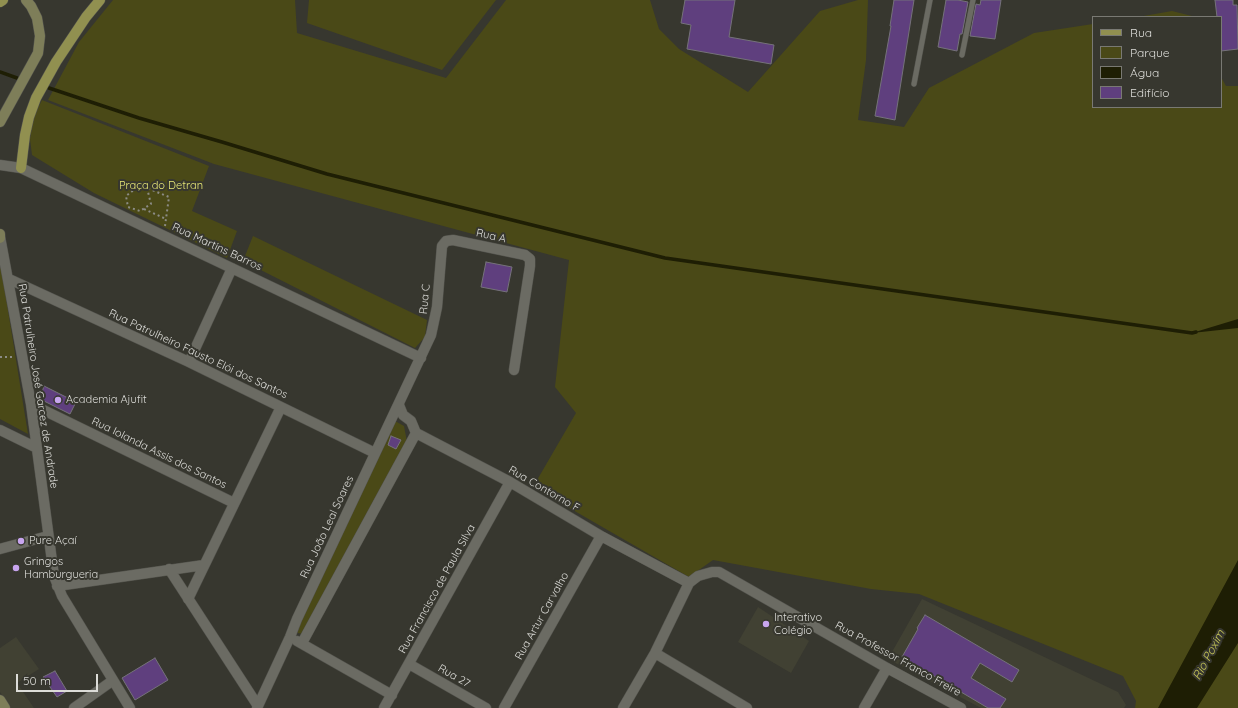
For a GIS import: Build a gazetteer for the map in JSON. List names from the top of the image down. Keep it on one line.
{"streets":{"street":["Rua A","Rua Martins Barros","Rua C","Rua Patrulheiro Fausto Elói dos Santos","Rua Patrulheiro José Garcez de Andrade","Rua Iolanda Assis dos Santos","Rua Contorno F","Rua João Leal Soares","Rua Francisco de Paula Silva","Rua Artur Carvalho","Rua Professor Franco Freire","Rua 27"]},"crossings":[["Rua A","Rua C"],["Rua Martins Barros","Rua C"],["Rua Martins Barros","Rua João Leal Soares"],["Rua C","Rua João Leal Soares"],["Rua Patrulheiro Fausto Elói dos Santos","Rua Patrulheiro José Garcez de Andrade"],["Rua Patrulheiro Fausto Elói dos Santos","Rua João Leal Soares"],["Rua Patrulheiro José Garcez de Andrade","Rua Iolanda Assis dos Santos"],["Rua Contorno F","Rua João Leal Soares"],["Rua Contorno F","Rua Francisco de Paula Silva"],["Rua Contorno F","Rua Artur Carvalho"],["Rua Contorno F","Rua Professor Franco Freire"],["Rua Francisco de Paula Silva","Rua 27"]],"water":["Rio Poxim"],"parks":["Praça do Detran"],"places":["Academia Ajufit","Pure Açaí","Gringos Hamburgueria","Interativo Colégio"],"legend":["Rua","Parque","Água","Edifício"],"scale_bar":"50 m"}
